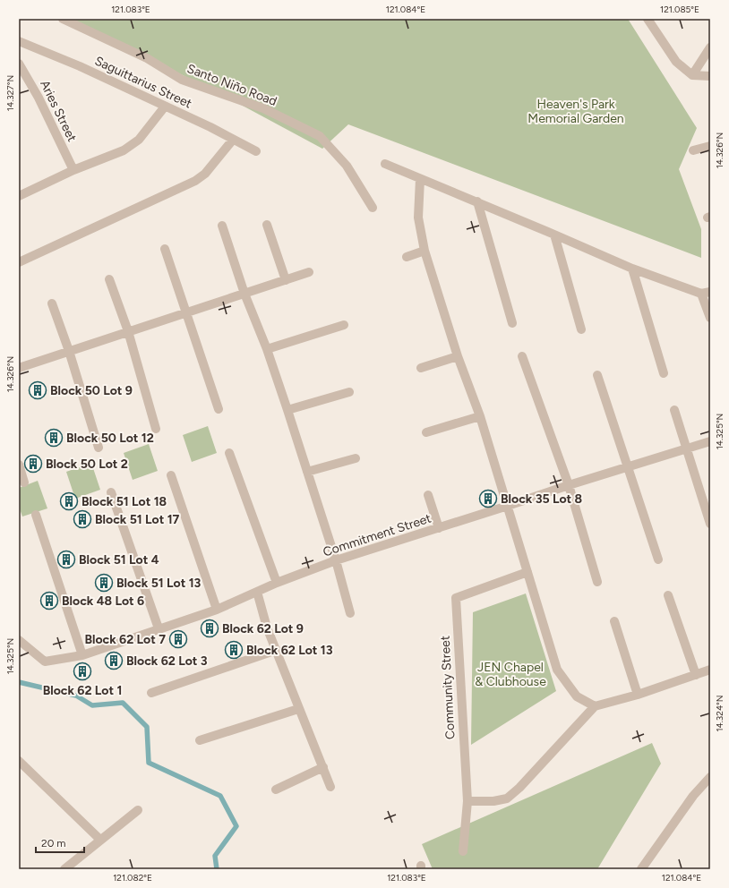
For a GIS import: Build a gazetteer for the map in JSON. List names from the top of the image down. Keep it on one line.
{"streets":{"street":["Saguittarius Street","Santo Niño Road","Aries Street","Commitment Street","Community Street"]},"parks":["Heaven's Park Memorial Garden","JEN Chapel & Clubhouse"],"places":{"building":["Block 50 Lot 9","Block 50 Lot 12","Block 50 Lot 2","Block 35 Lot 8","Block 51 Lot 18","Block 51 Lot 17","Block 51 Lot 4","Block 51 Lot 13","Block 48 Lot 6","Block 62 Lot 9","Block 62 Lot 7","Block 62 Lot 13","Block 62 Lot 3","Block 62 Lot 1"]},"scale_bar":"20 m","coordinates":["121.083°E","121.084°E","121.085°E","14.327°N","14.326°N","14.325°N","14.324°N","121.082°E"]}
